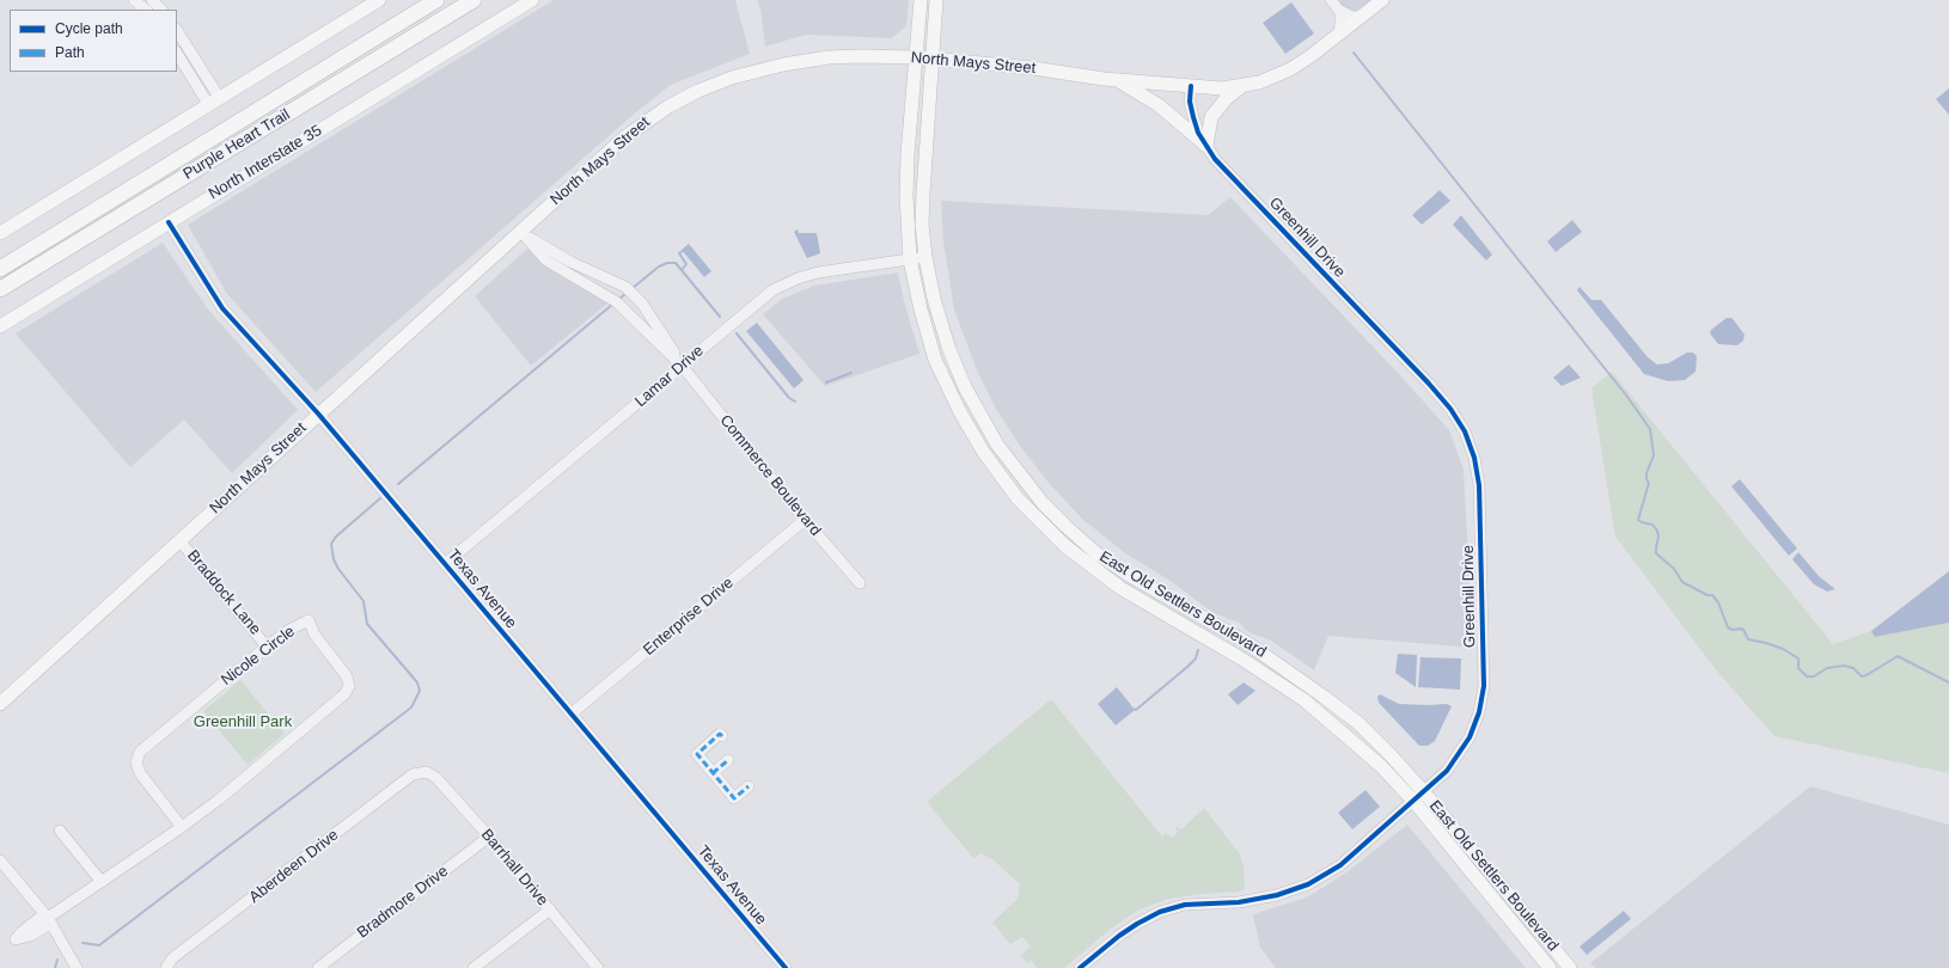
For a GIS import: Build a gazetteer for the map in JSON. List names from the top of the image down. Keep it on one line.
{"streets":{"highway":["Purple Heart Trail"],"main road":["North Mays Street","North Interstate 35","East Old Settlers Boulevard"],"street":["Greenhill Drive","Lamar Drive","Commerce Boulevard","Texas Avenue","Braddock Lane","Enterprise Drive","Nicole Circle","Aberdeen Drive","Barrhall Drive","Bradmore Drive"]},"crossings":[["North Mays Street","Greenhill Drive"],["North Mays Street","Commerce Boulevard"],["North Mays Street","Texas Avenue"],["North Mays Street","Braddock Lane"],["North Mays Street","East Old Settlers Boulevard"],["North Interstate 35","Texas Avenue"],["Greenhill Drive","East Old Settlers Boulevard"],["Lamar Drive","Commerce Boulevard"],["Lamar Drive","Texas Avenue"],["Lamar Drive","East Old Settlers Boulevard"],["Commerce Boulevard","Enterprise Drive"],["Texas Avenue","Enterprise Drive"],["Braddock Lane","Nicole Circle"],["Aberdeen Drive","Barrhall Drive"],["Barrhall Drive","Bradmore Drive"]],"parks":["Greenhill Park"],"legend":["Cycle path","Path"]}
